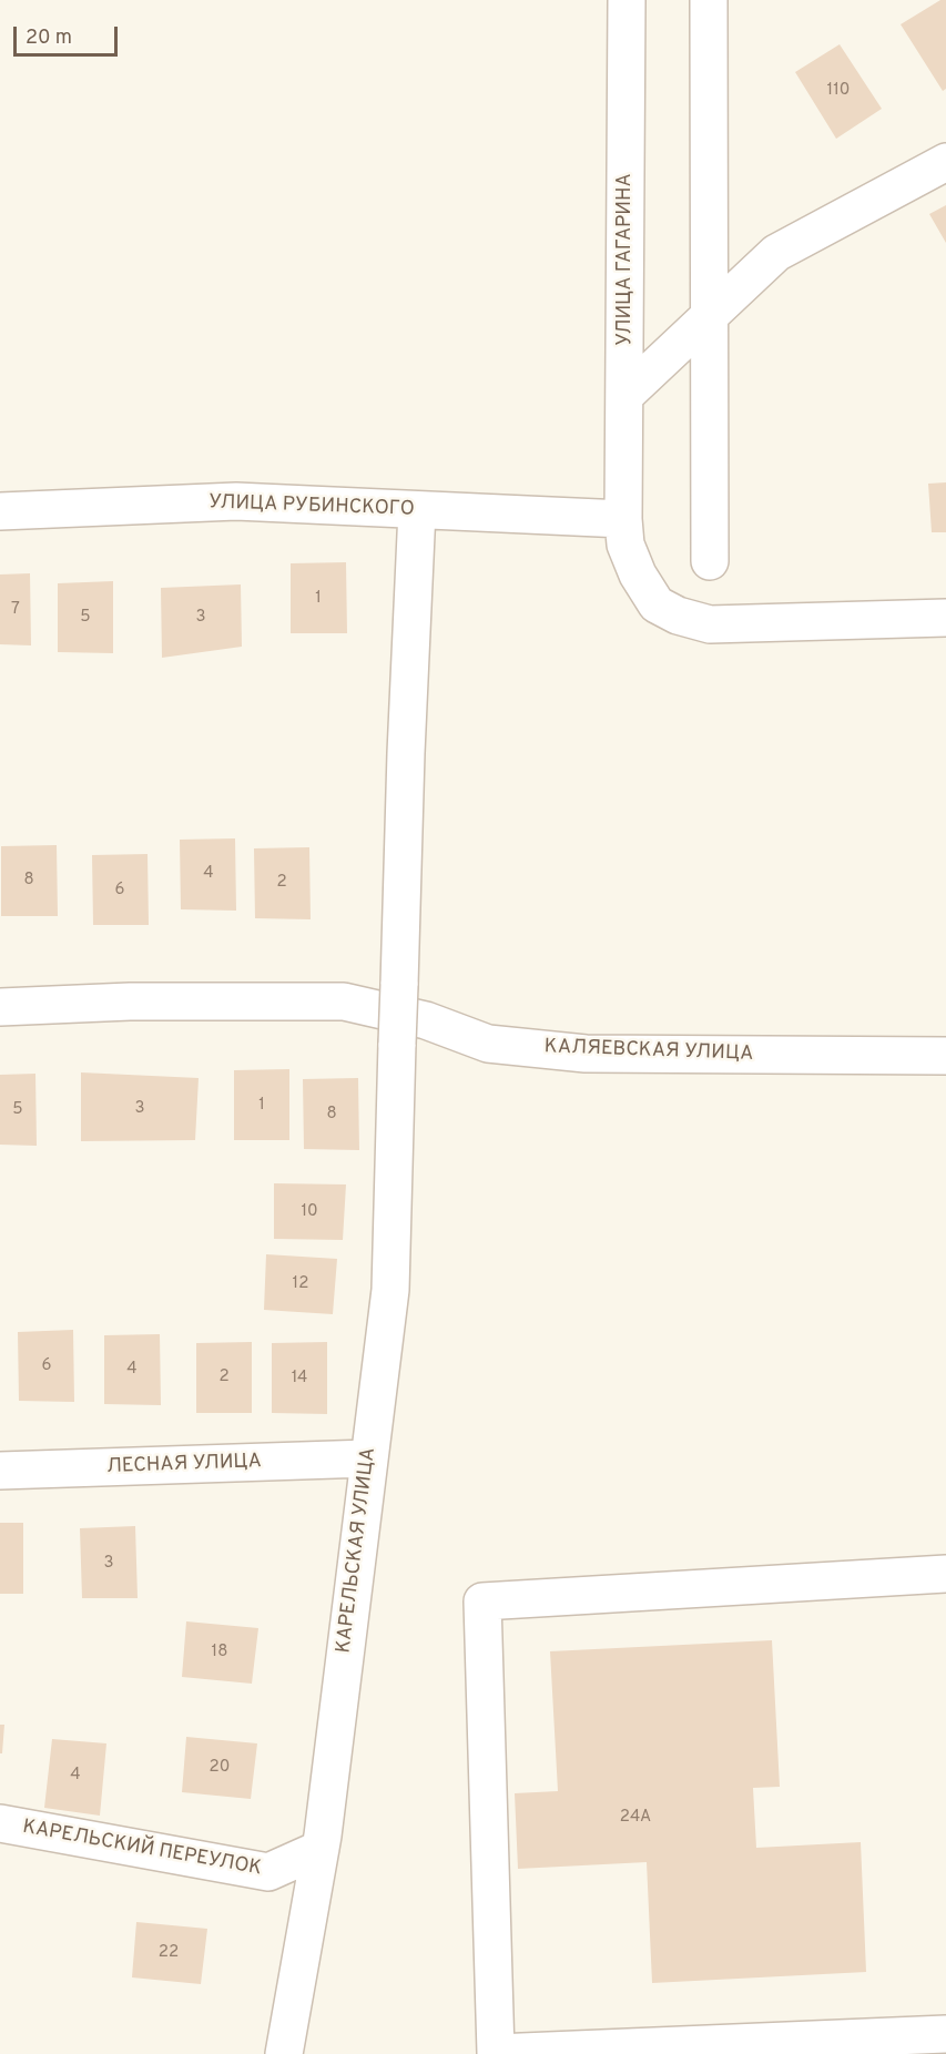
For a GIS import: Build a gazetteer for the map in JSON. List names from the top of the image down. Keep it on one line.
{"streets":{"street":["УЛИЦА ГАГАРИНА","УЛИЦА РУБИНСКОГО","КАЛЯЕВСКАЯ УЛИЦА","ЛЕСНАЯ УЛИЦА","КАРЕЛЬСКАЯ УЛИЦА","КАРЕЛЬСКИЙ ПЕРЕУЛОК"]},"crossings":[["УЛИЦА ГАГАРИНА","УЛИЦА РУБИНСКОГО"],["УЛИЦА РУБИНСКОГО","КАРЕЛЬСКАЯ УЛИЦА"],["ЛЕСНАЯ УЛИЦА","КАРЕЛЬСКАЯ УЛИЦА"],["КАРЕЛЬСКАЯ УЛИЦА","КАРЕЛЬСКИЙ ПЕРЕУЛОК"]],"house_numbers":["110","1","7","5","3","4","8","2","6","1","3","5","8","10","12","6","4","2","14","3","18","20","4","24А","22"],"scale_bar":"20 m"}
